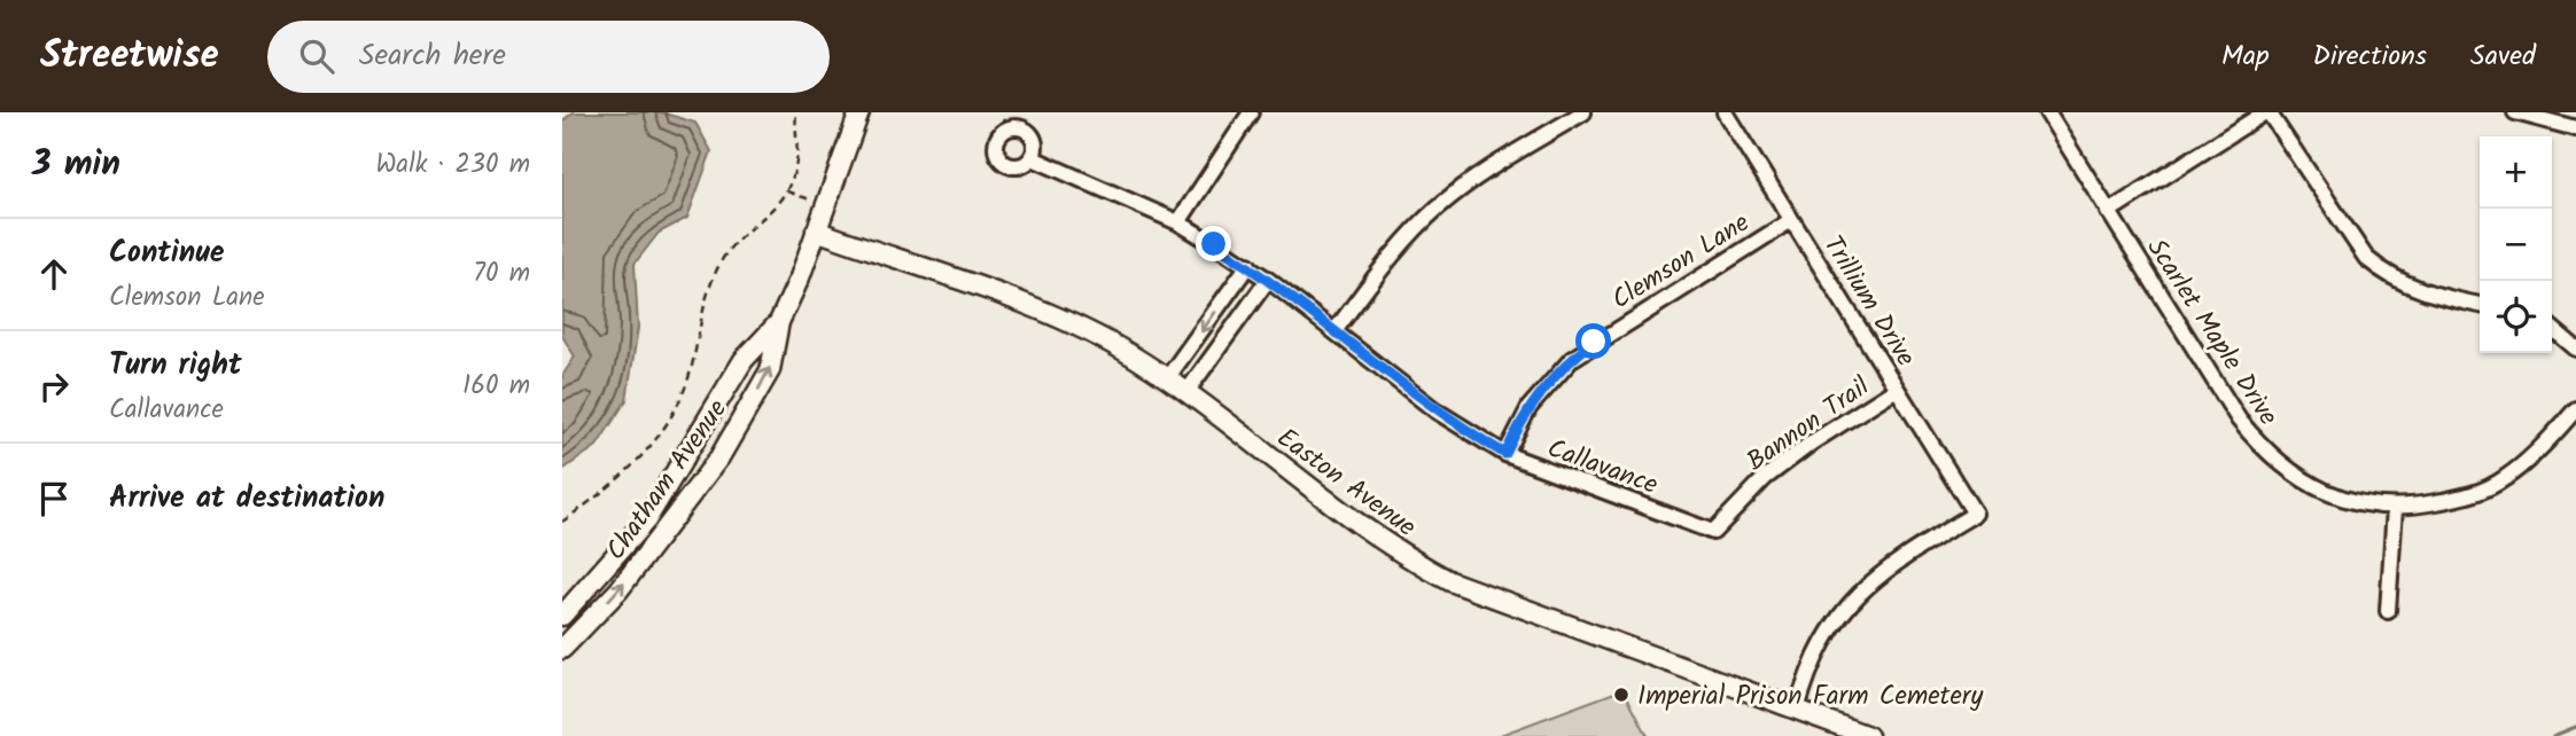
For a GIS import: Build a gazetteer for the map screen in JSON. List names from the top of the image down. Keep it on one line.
{"streets":{"street":["Clemson Lane","Trillium Drive","Scarlet Maple Drive","Bannon Trail","Callavance","Chatham Avenue","Easton Avenue"]},"crossings":[["Clemson Lane","Trillium Drive"],["Clemson Lane","Callavance"],["Trillium Drive","Bannon Trail"],["Trillium Drive","Easton Avenue"],["Bannon Trail","Callavance"],["Chatham Avenue","Easton Avenue"]],"places":["Imperial Prison Farm Cemetery"],"page":{"header":"Streetwise","search":"Search here","nav":["Map","Directions","Saved"],"heading":["3 min","Walk · 230 m"],"map_buttons":["+","−"],"list":[["Continue","Clemson Lane","70 m"],["Turn right","Callavance","160 m"],"Arrive at destination"]}}
